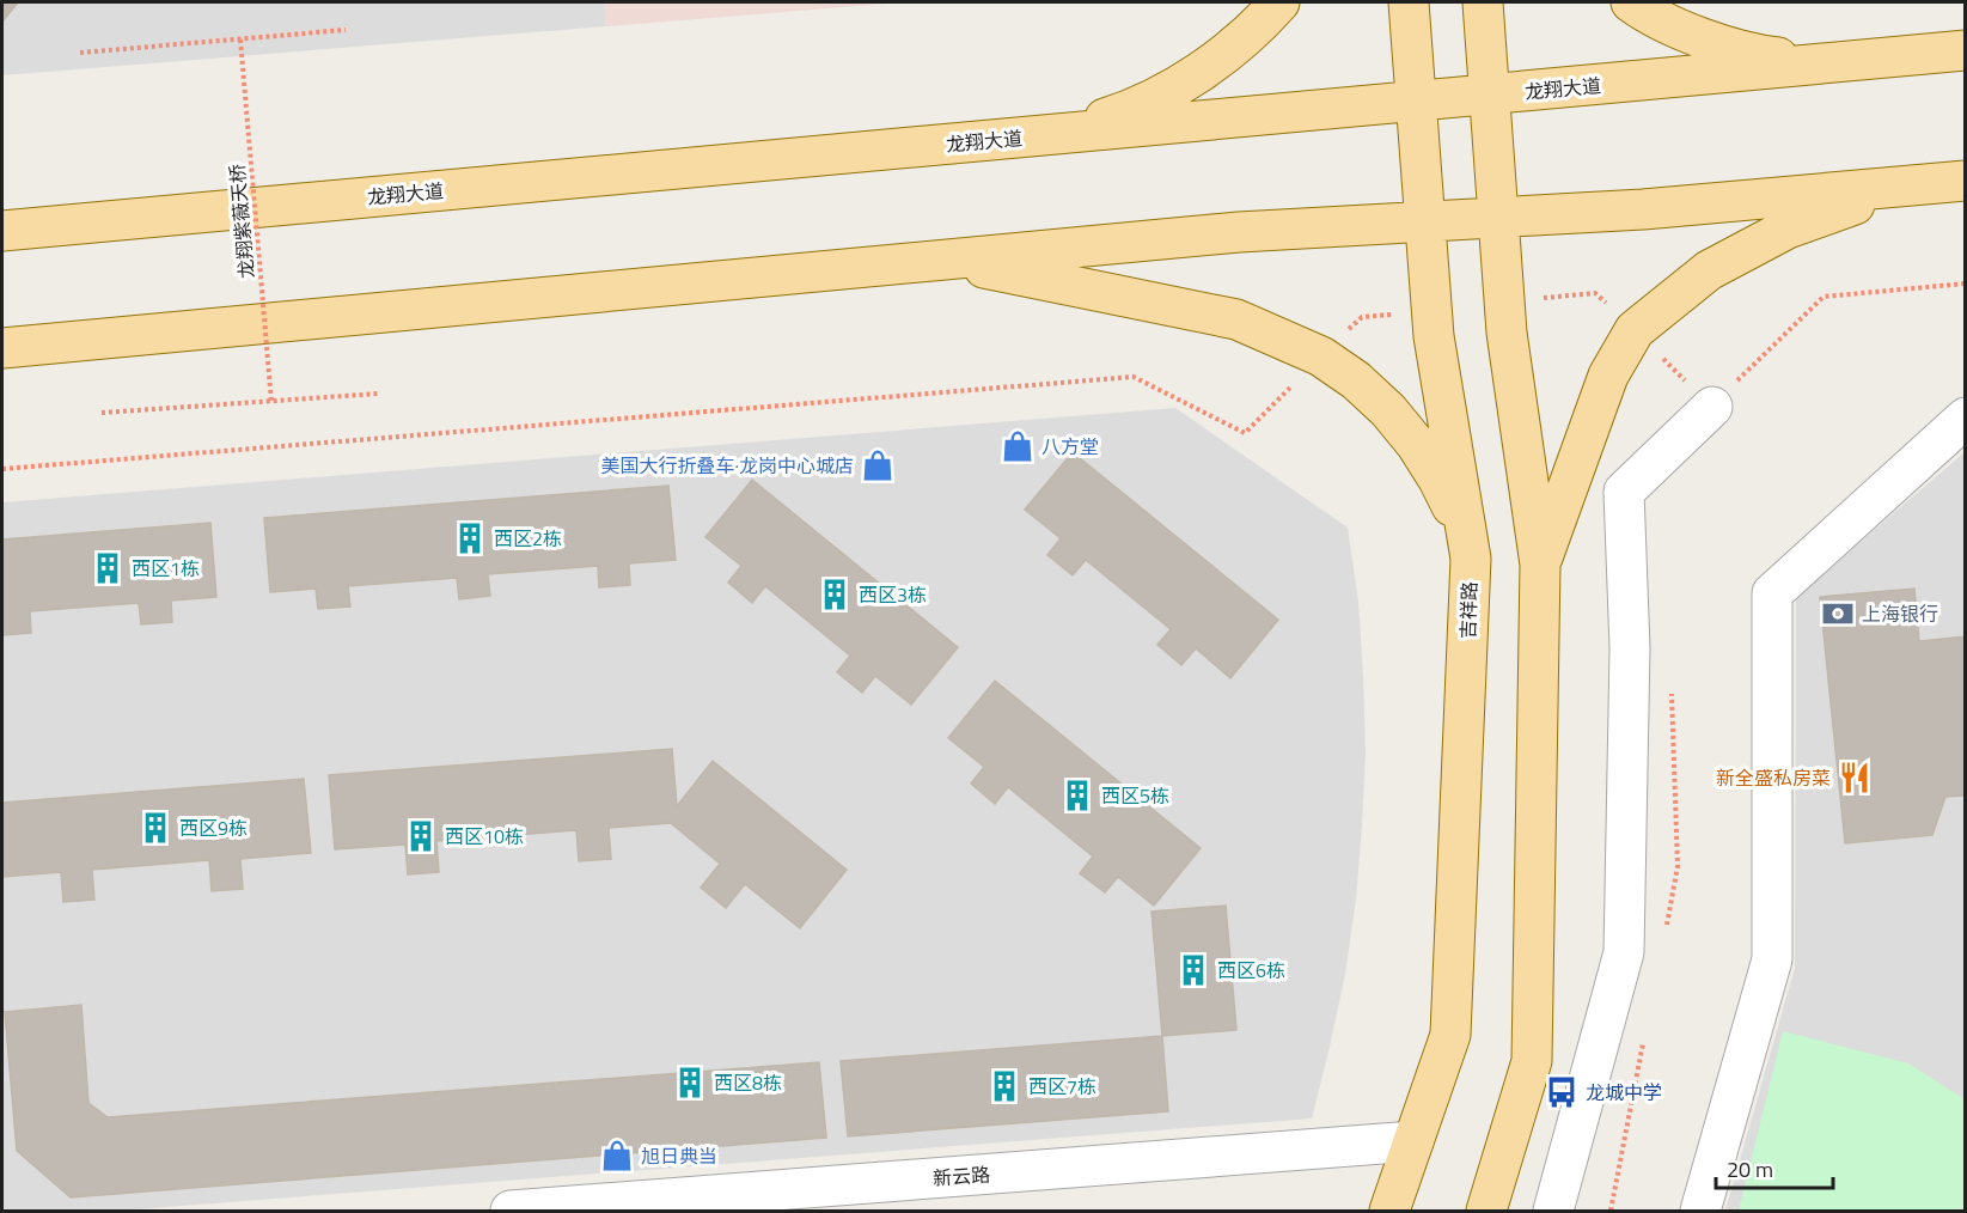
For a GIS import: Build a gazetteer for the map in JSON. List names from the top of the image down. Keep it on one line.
{"streets":{"main road":["龙翔大道","吉祥路"],"street":["新云路"],"path":["龙翔紫薇天桥"]},"crossings":[["龙翔大道","吉祥路"],["吉祥路","新云路"]],"places":{"shop":["八方堂","美国大行折叠车·龙岗中心城店","旭日典当"],"building":["西区2栋","西区1栋","西区3栋","西区5栋","西区9栋","西区10栋","西区6栋","西区8栋","西区7栋"],"bank":["上海银行"],"restaurant":["新全盛私房菜"],"bus stop":["龙城中学"]},"scale_bar":"20 m"}
